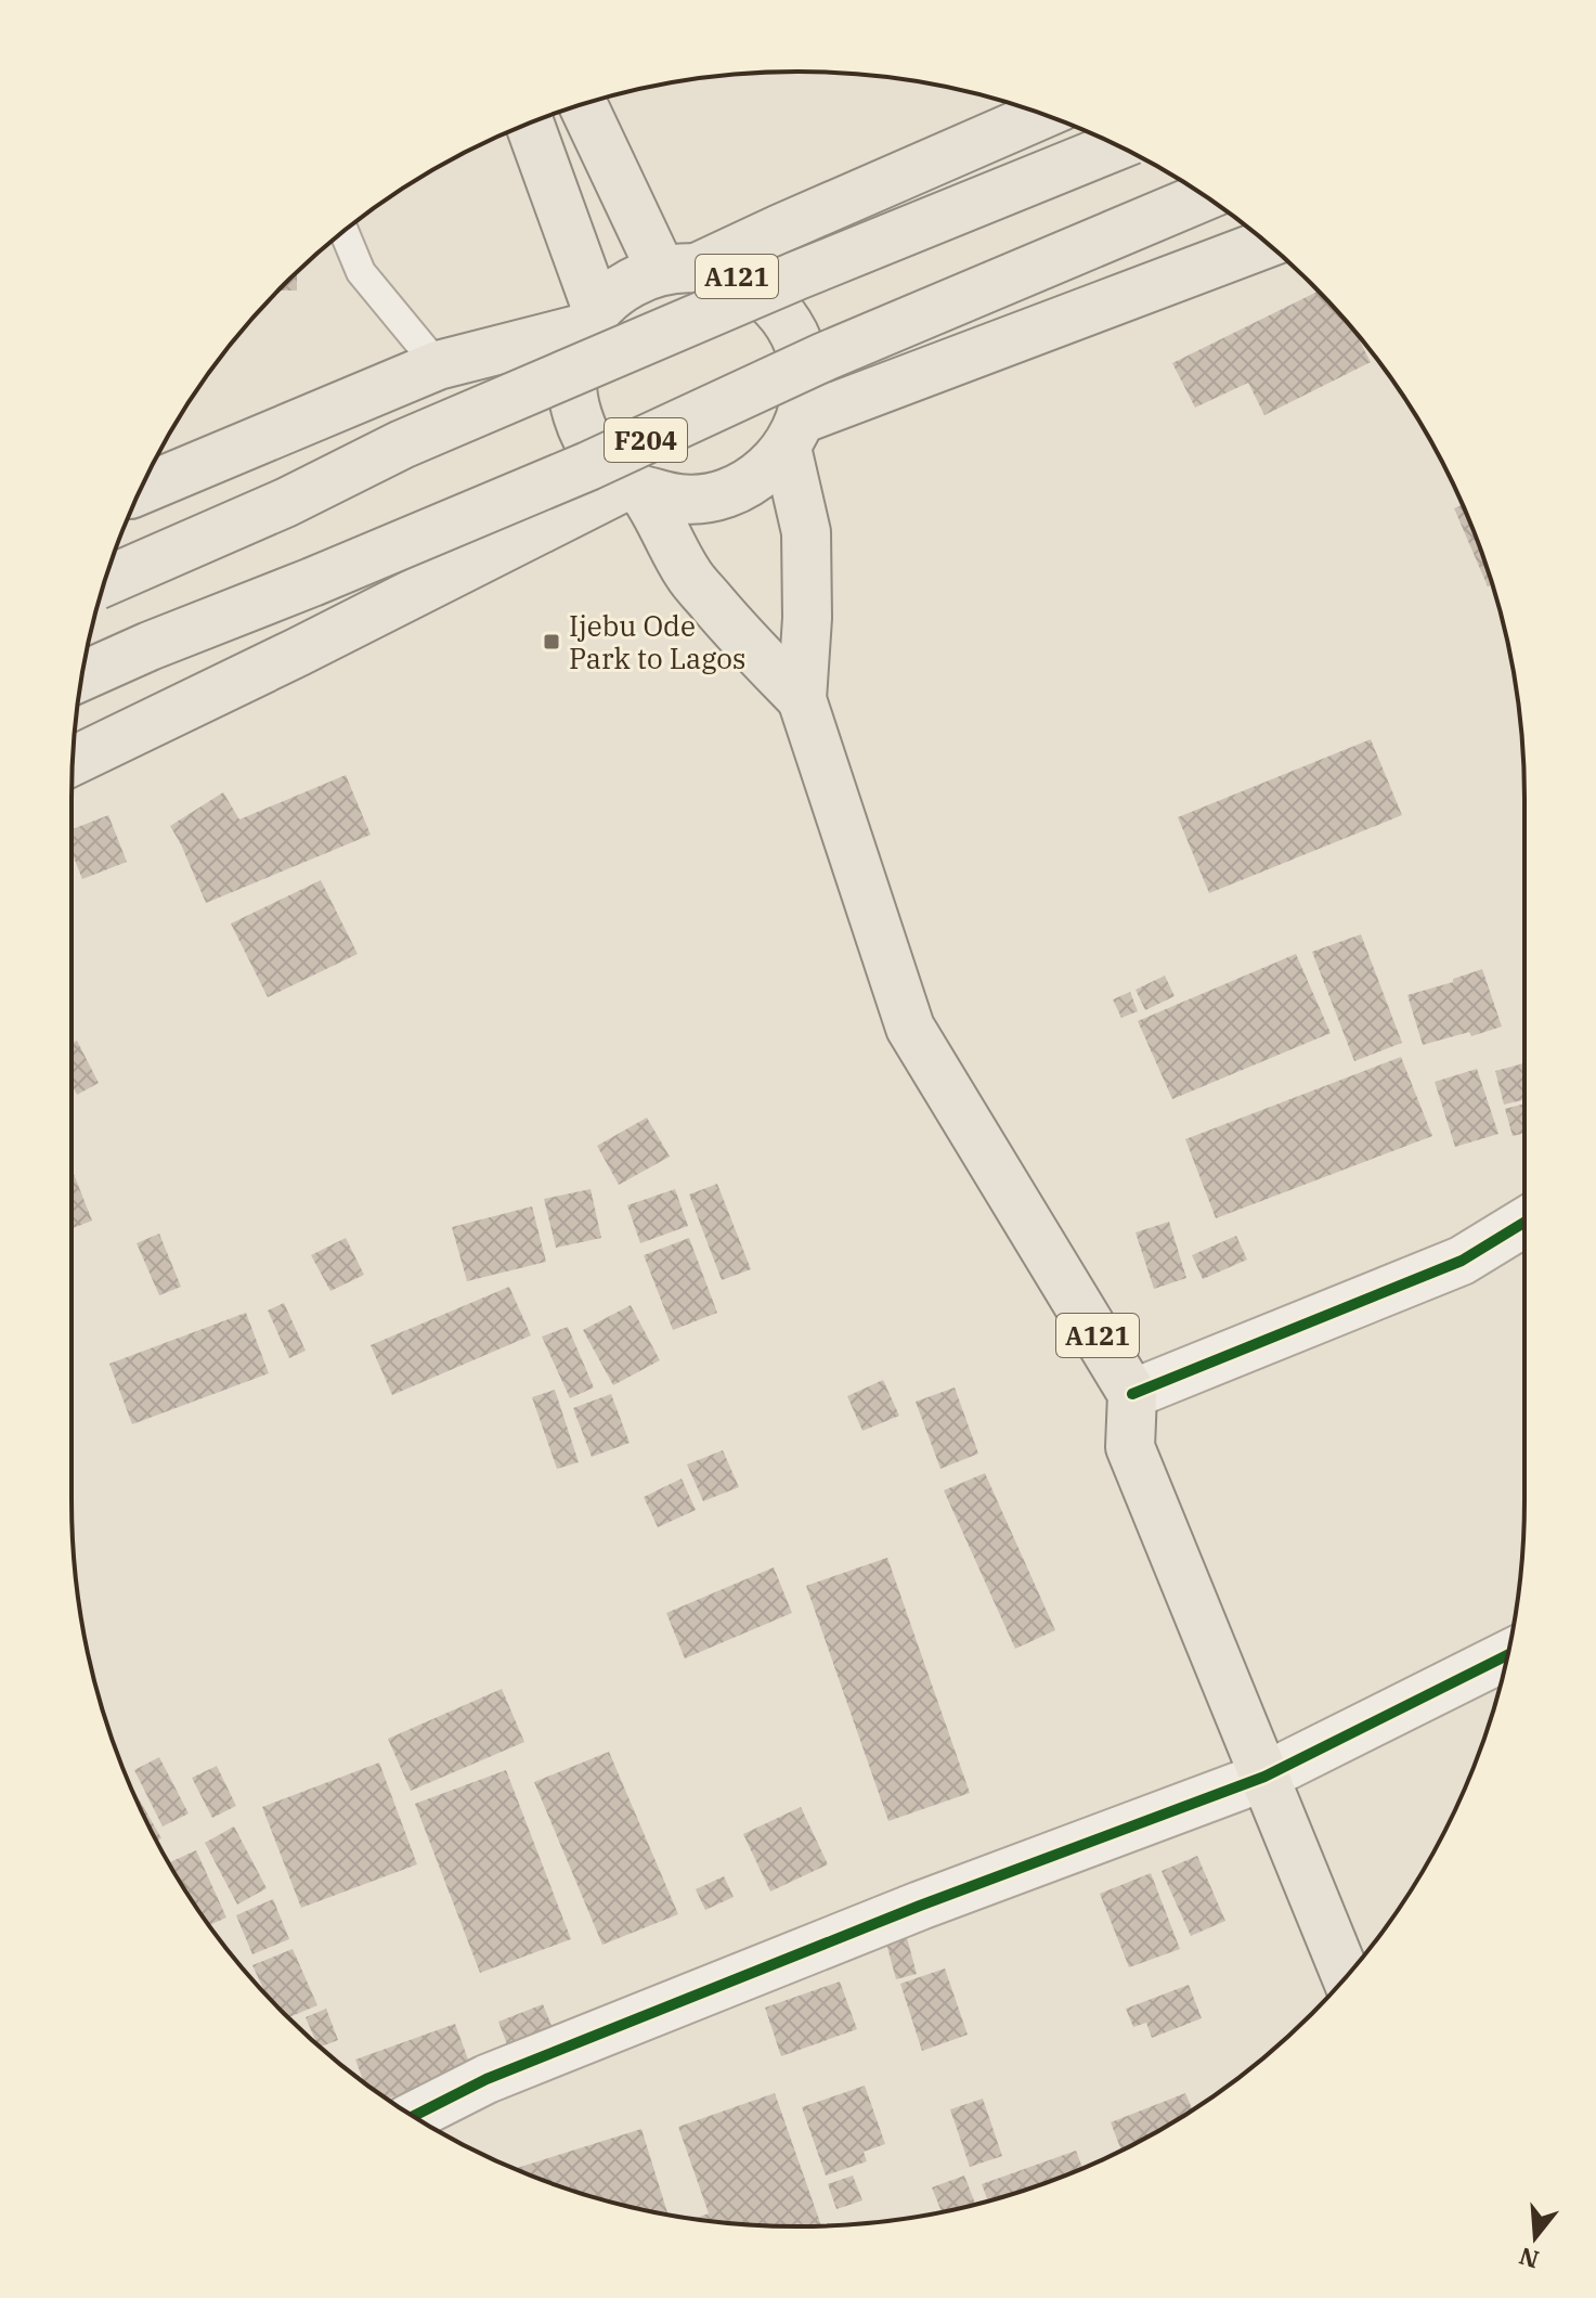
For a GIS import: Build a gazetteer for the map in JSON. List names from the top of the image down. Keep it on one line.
{"streets":{"main road":["A121","F204"]},"places":{"transit":["Ijebu Ode Park to Lagos"]},"north":"bottom"}
